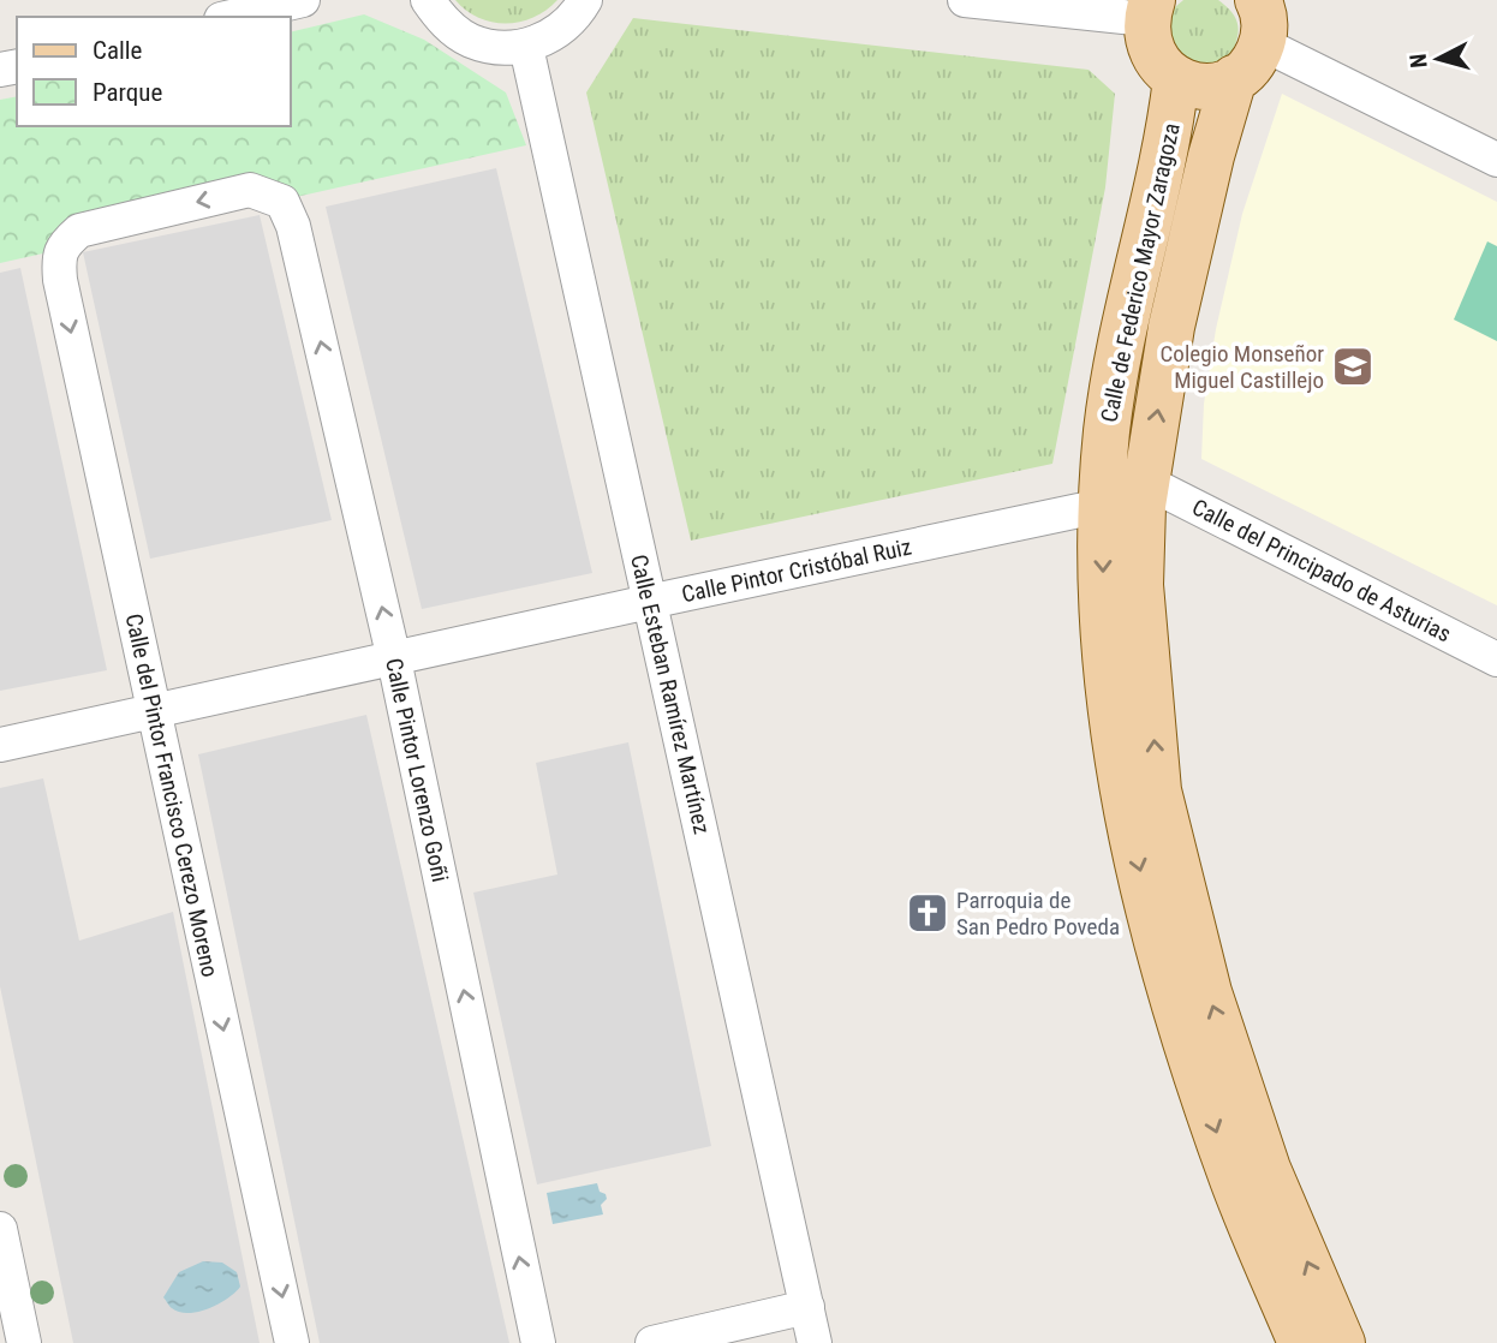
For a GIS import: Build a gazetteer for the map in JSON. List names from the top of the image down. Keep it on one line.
{"streets":{"main road":["Calle de Federico Mayor Zaragoza"],"street":["Calle Pintor Cristóbal Ruiz","Calle del Principado de Asturias","Calle Esteban Ramírez Martínez","Calle Pintor Lorenzo Goñi","Calle del Pintor Francisco Cerezo Moreno"]},"crossings":[["Calle de Federico Mayor Zaragoza","Calle Pintor Cristóbal Ruiz"],["Calle de Federico Mayor Zaragoza","Calle del Principado de Asturias"],["Calle Pintor Cristóbal Ruiz","Calle Esteban Ramírez Martínez"],["Calle Pintor Cristóbal Ruiz","Calle Pintor Lorenzo Goñi"],["Calle Pintor Cristóbal Ruiz","Calle del Pintor Francisco Cerezo Moreno"],["Calle Pintor Lorenzo Goñi","Calle del Pintor Francisco Cerezo Moreno"]],"one_way":["Calle Pintor Lorenzo Goñi","Calle del Pintor Francisco Cerezo Moreno"],"places":{"school or university":["Colegio Monseñor Miguel Castillejo"],"church":["Parroquia de San Pedro Poveda"]},"legend":["Calle","Parque"],"north":"left"}
